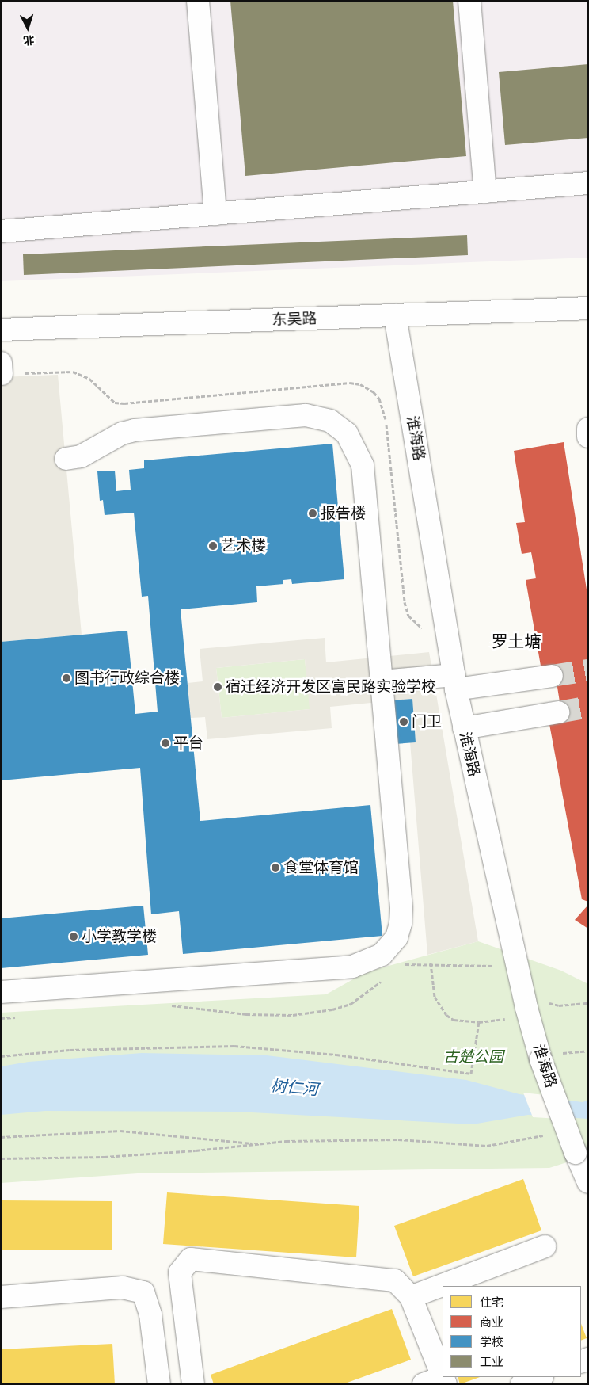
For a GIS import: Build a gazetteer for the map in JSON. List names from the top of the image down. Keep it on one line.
{"streets":{"street":["东吴路","淮海路"]},"crossings":[["东吴路","淮海路"]],"districts":["罗土塘"],"water":["树仁河"],"parks":["古楚公园"],"places":["报告楼","艺术楼","图书行政综合楼","宿迁经济开发区富民路实验学校","门卫","平台","食堂体育馆","小学教学楼"],"legend":["住宅","商业","学校","工业"],"north":"bottom"}
